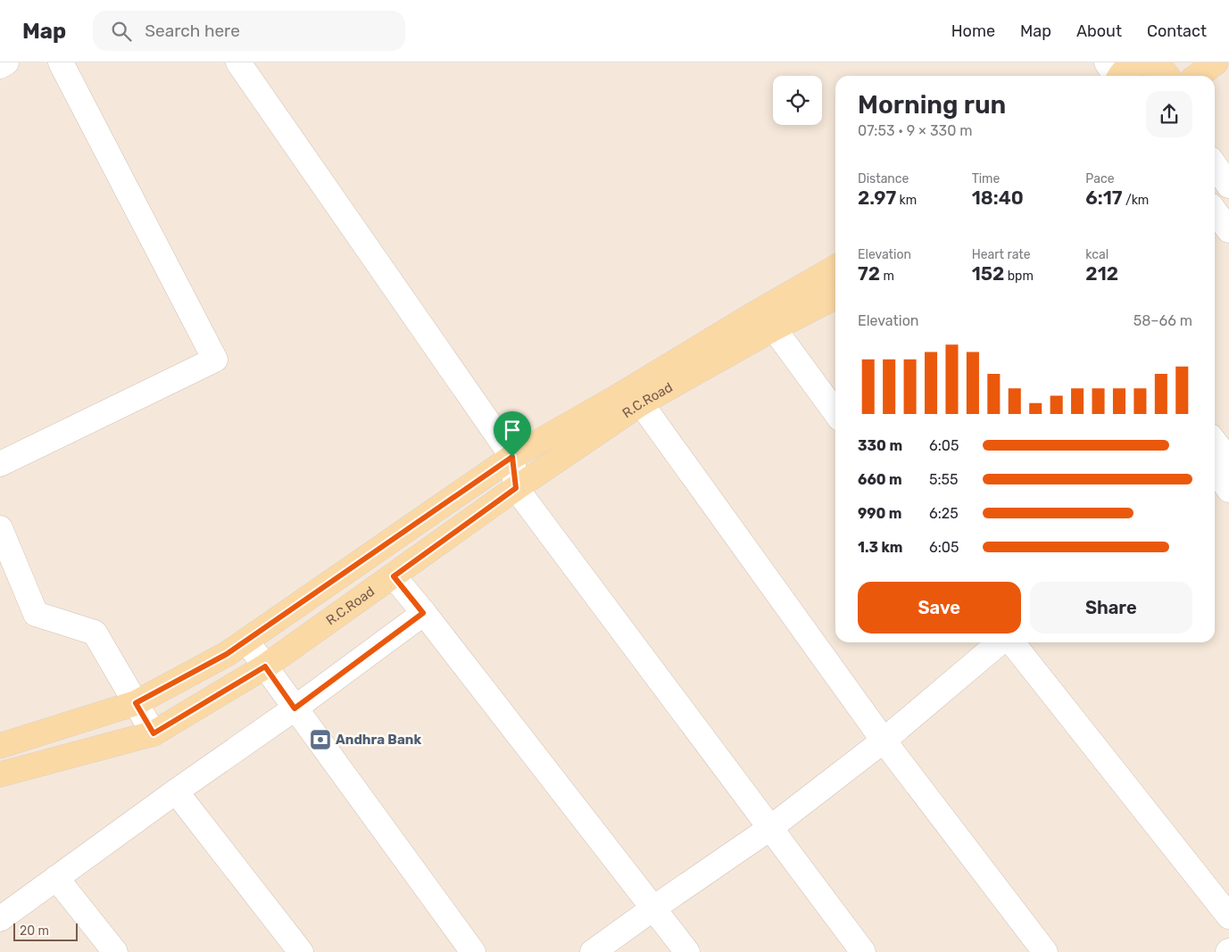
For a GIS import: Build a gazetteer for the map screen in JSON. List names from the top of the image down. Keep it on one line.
{"streets":{"main road":["R.C.Road"]},"places":{"bank":["Andhra Bank"]},"scale_bar":"20 m","page":{"header":"Map","search":"Search here","nav":["Home","Map","About","Contact"],"heading":["Morning run","07:53 · 9 × 330 m"],"stats":[["Distance","2.97 km"],["Time","18:40"],["Pace","6:17 /km"],["Elevation","72 m"],["Heart rate","152 bpm"],["kcal","212"]],"chart":["Elevation","58–66 m"],"list":[{"name":"330 m","note":"6:05"},{"name":"660 m","note":"5:55"},{"name":"990 m","note":"6:25"},{"name":"1.3 km","note":"6:05"}],"buttons":["Save","Share"],"scale":"20 m"}}
